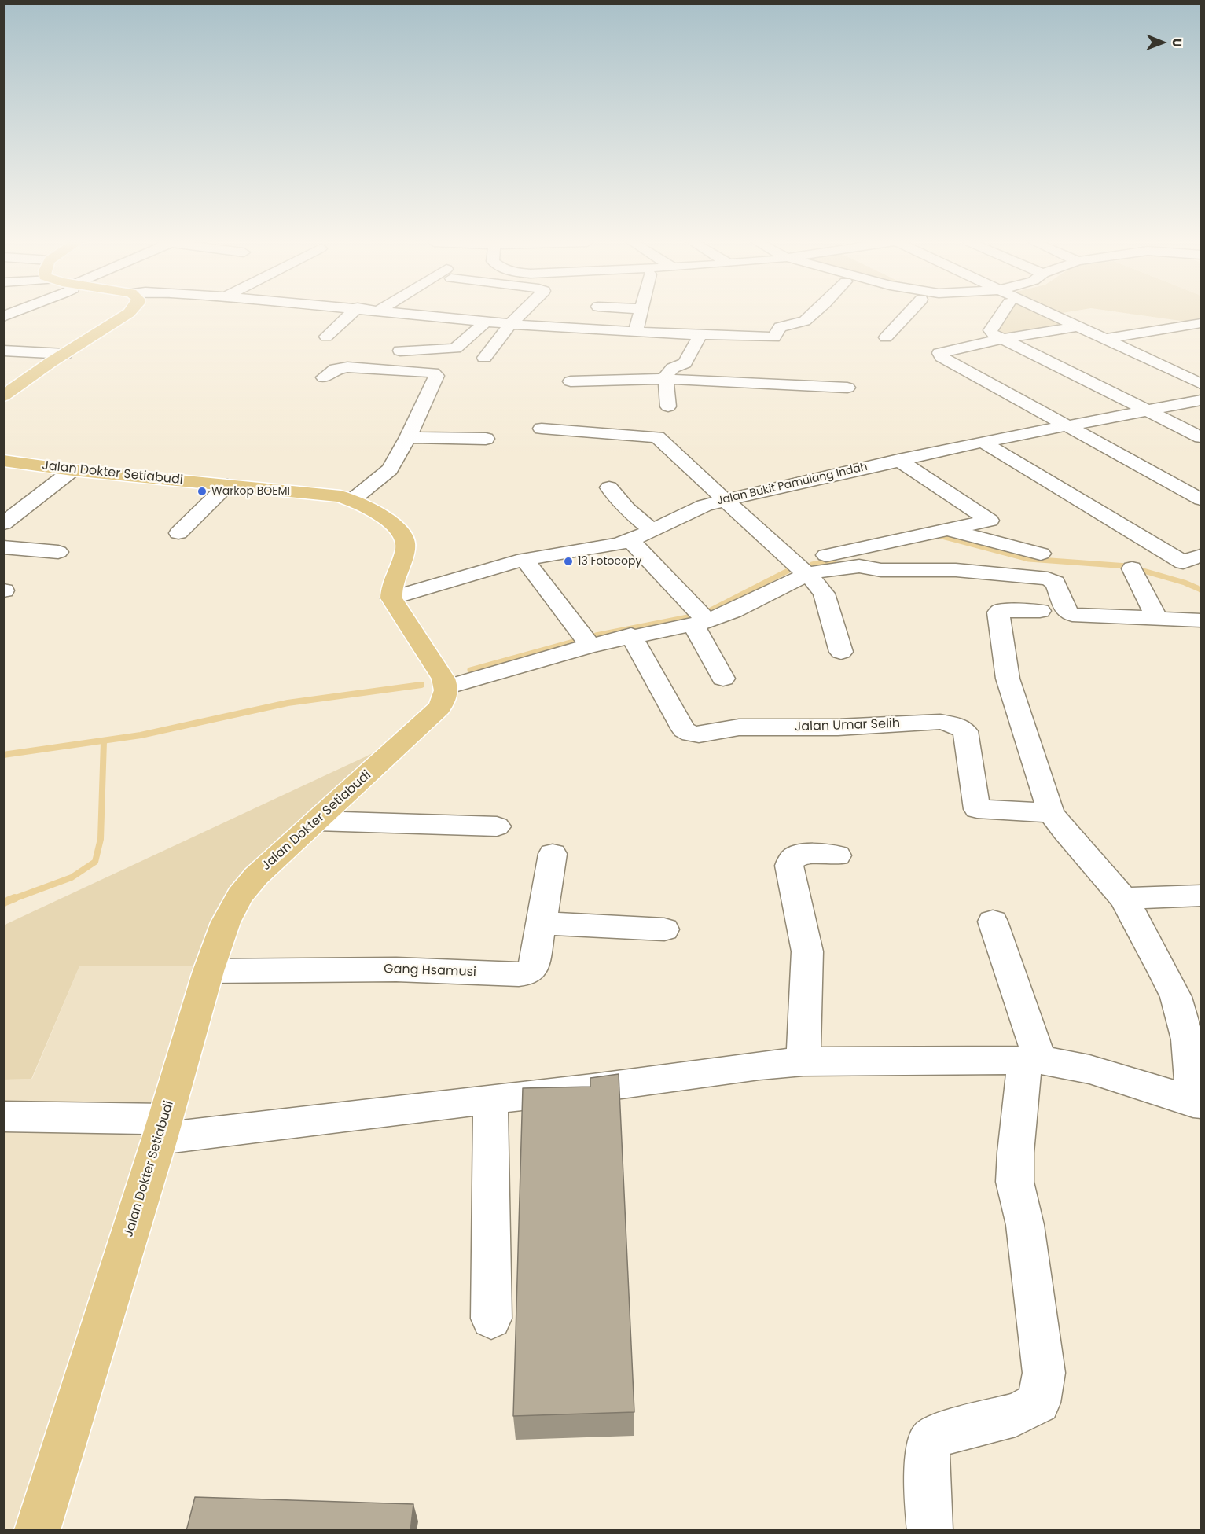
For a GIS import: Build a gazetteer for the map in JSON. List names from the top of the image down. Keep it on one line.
{"streets":{"main road":["Jalan Dokter Setiabudi"],"street":["Jalan Bukit Pamulang Indah","Jalan Umar Selih","Gang Hsamusi"]},"crossings":[["Jalan Dokter Setiabudi","Jalan Bukit Pamulang Indah"],["Jalan Dokter Setiabudi","Gang Hsamusi"]],"places":["Warkop BOEMI","13 Fotocopy"],"north":"right"}
